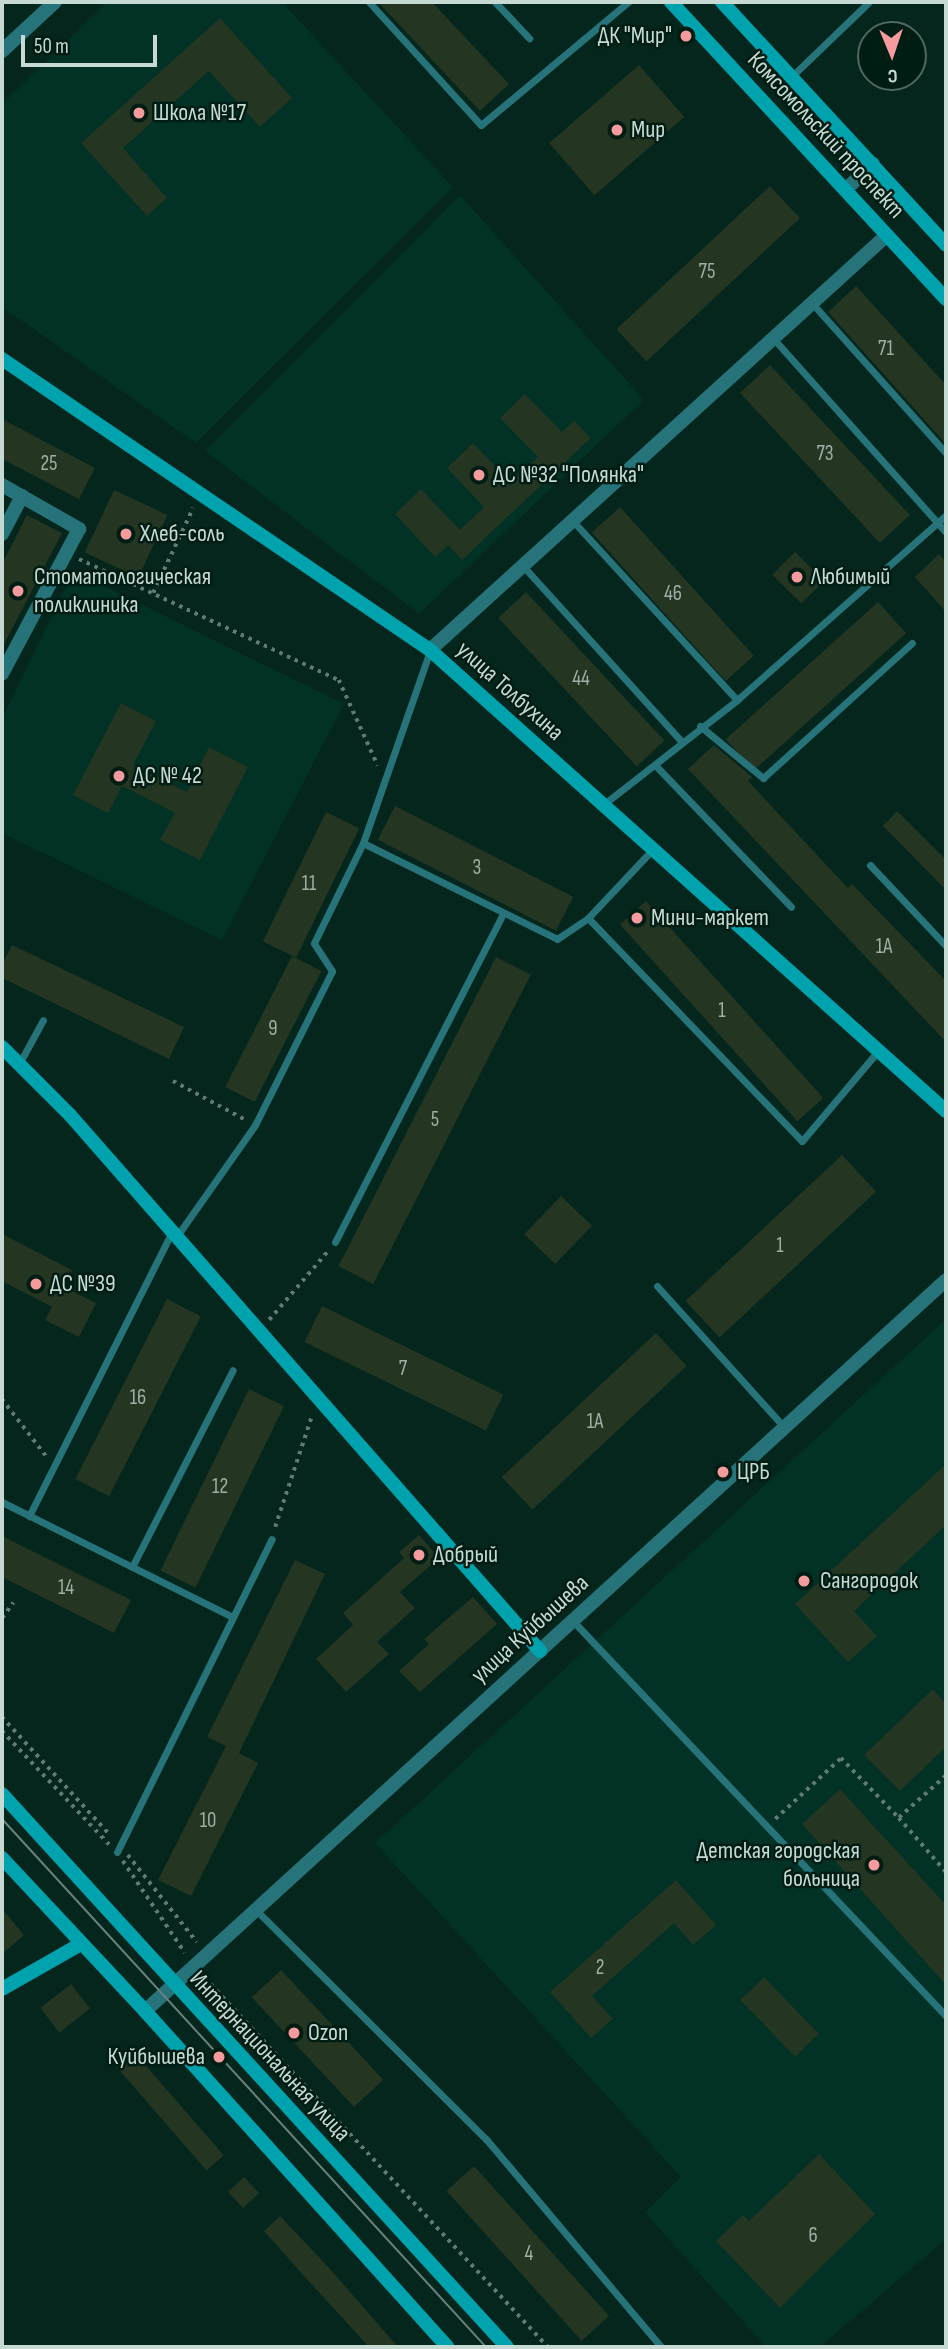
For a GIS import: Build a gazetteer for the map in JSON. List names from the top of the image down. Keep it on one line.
{"streets":{"main road":["Комсомольский проспект","улица Толбухина","Интернациональная улица"],"street":["улица Куйбышева"]},"crossings":[["улица Куйбышева","Интернациональная улица"]],"places":["ДК \"Мир\"","Школа №17","Мир","ДС №32 \"Полянка\"","Хлеб-соль","Любимый","Стоматологическая поликлиника","ДС № 42","Мини-маркет","ДС №39","ЦРБ","Добрый","Сангородок","Детская городская больница","Ozon","Куйбышева"],"house_numbers":["75","71","73","25","46","44","3","11","1А","1","9","5","1","7","16","1А","12","14","10","2","6","4"],"scale_bar":"50 m","north":"bottom"}
